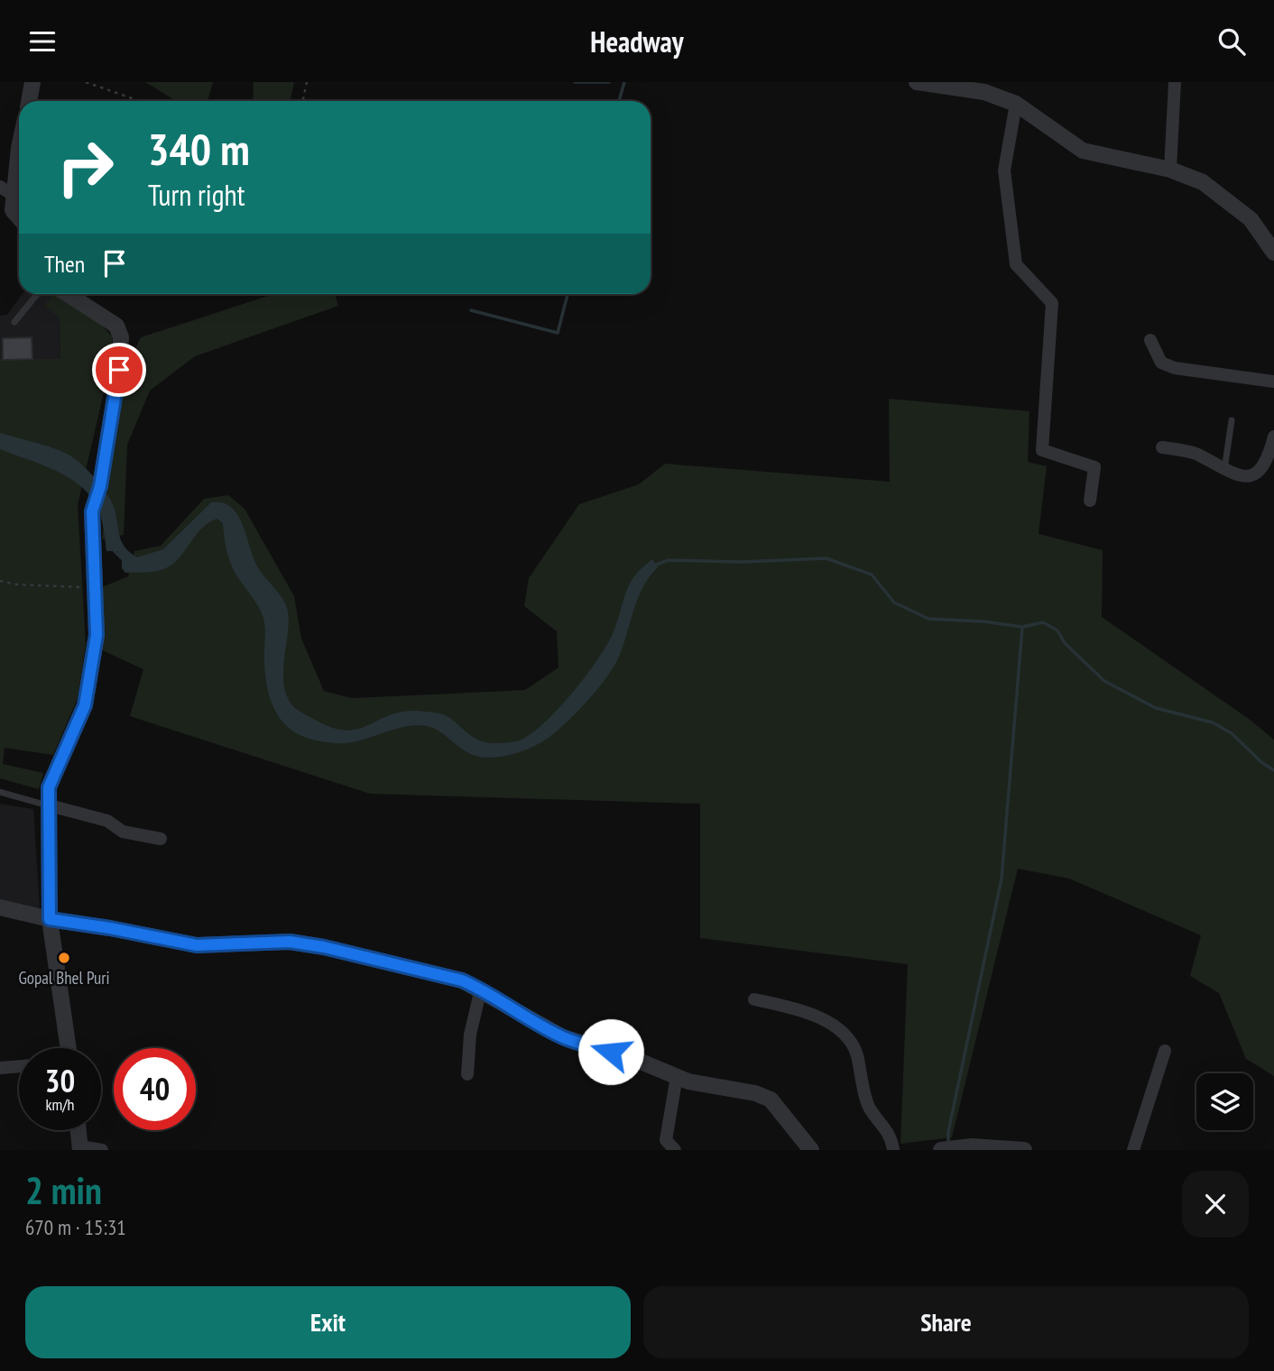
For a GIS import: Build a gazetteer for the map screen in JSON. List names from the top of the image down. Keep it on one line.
{"places":["Gopal Bhel Puri"],"page":{"header":"Headway","turn":["340 m","Turn right"],"then":"Then","speed":"30 km/h","limit":"40","heading":["2 min","670 m · 15:31"],"buttons":["Exit","Share"]}}
